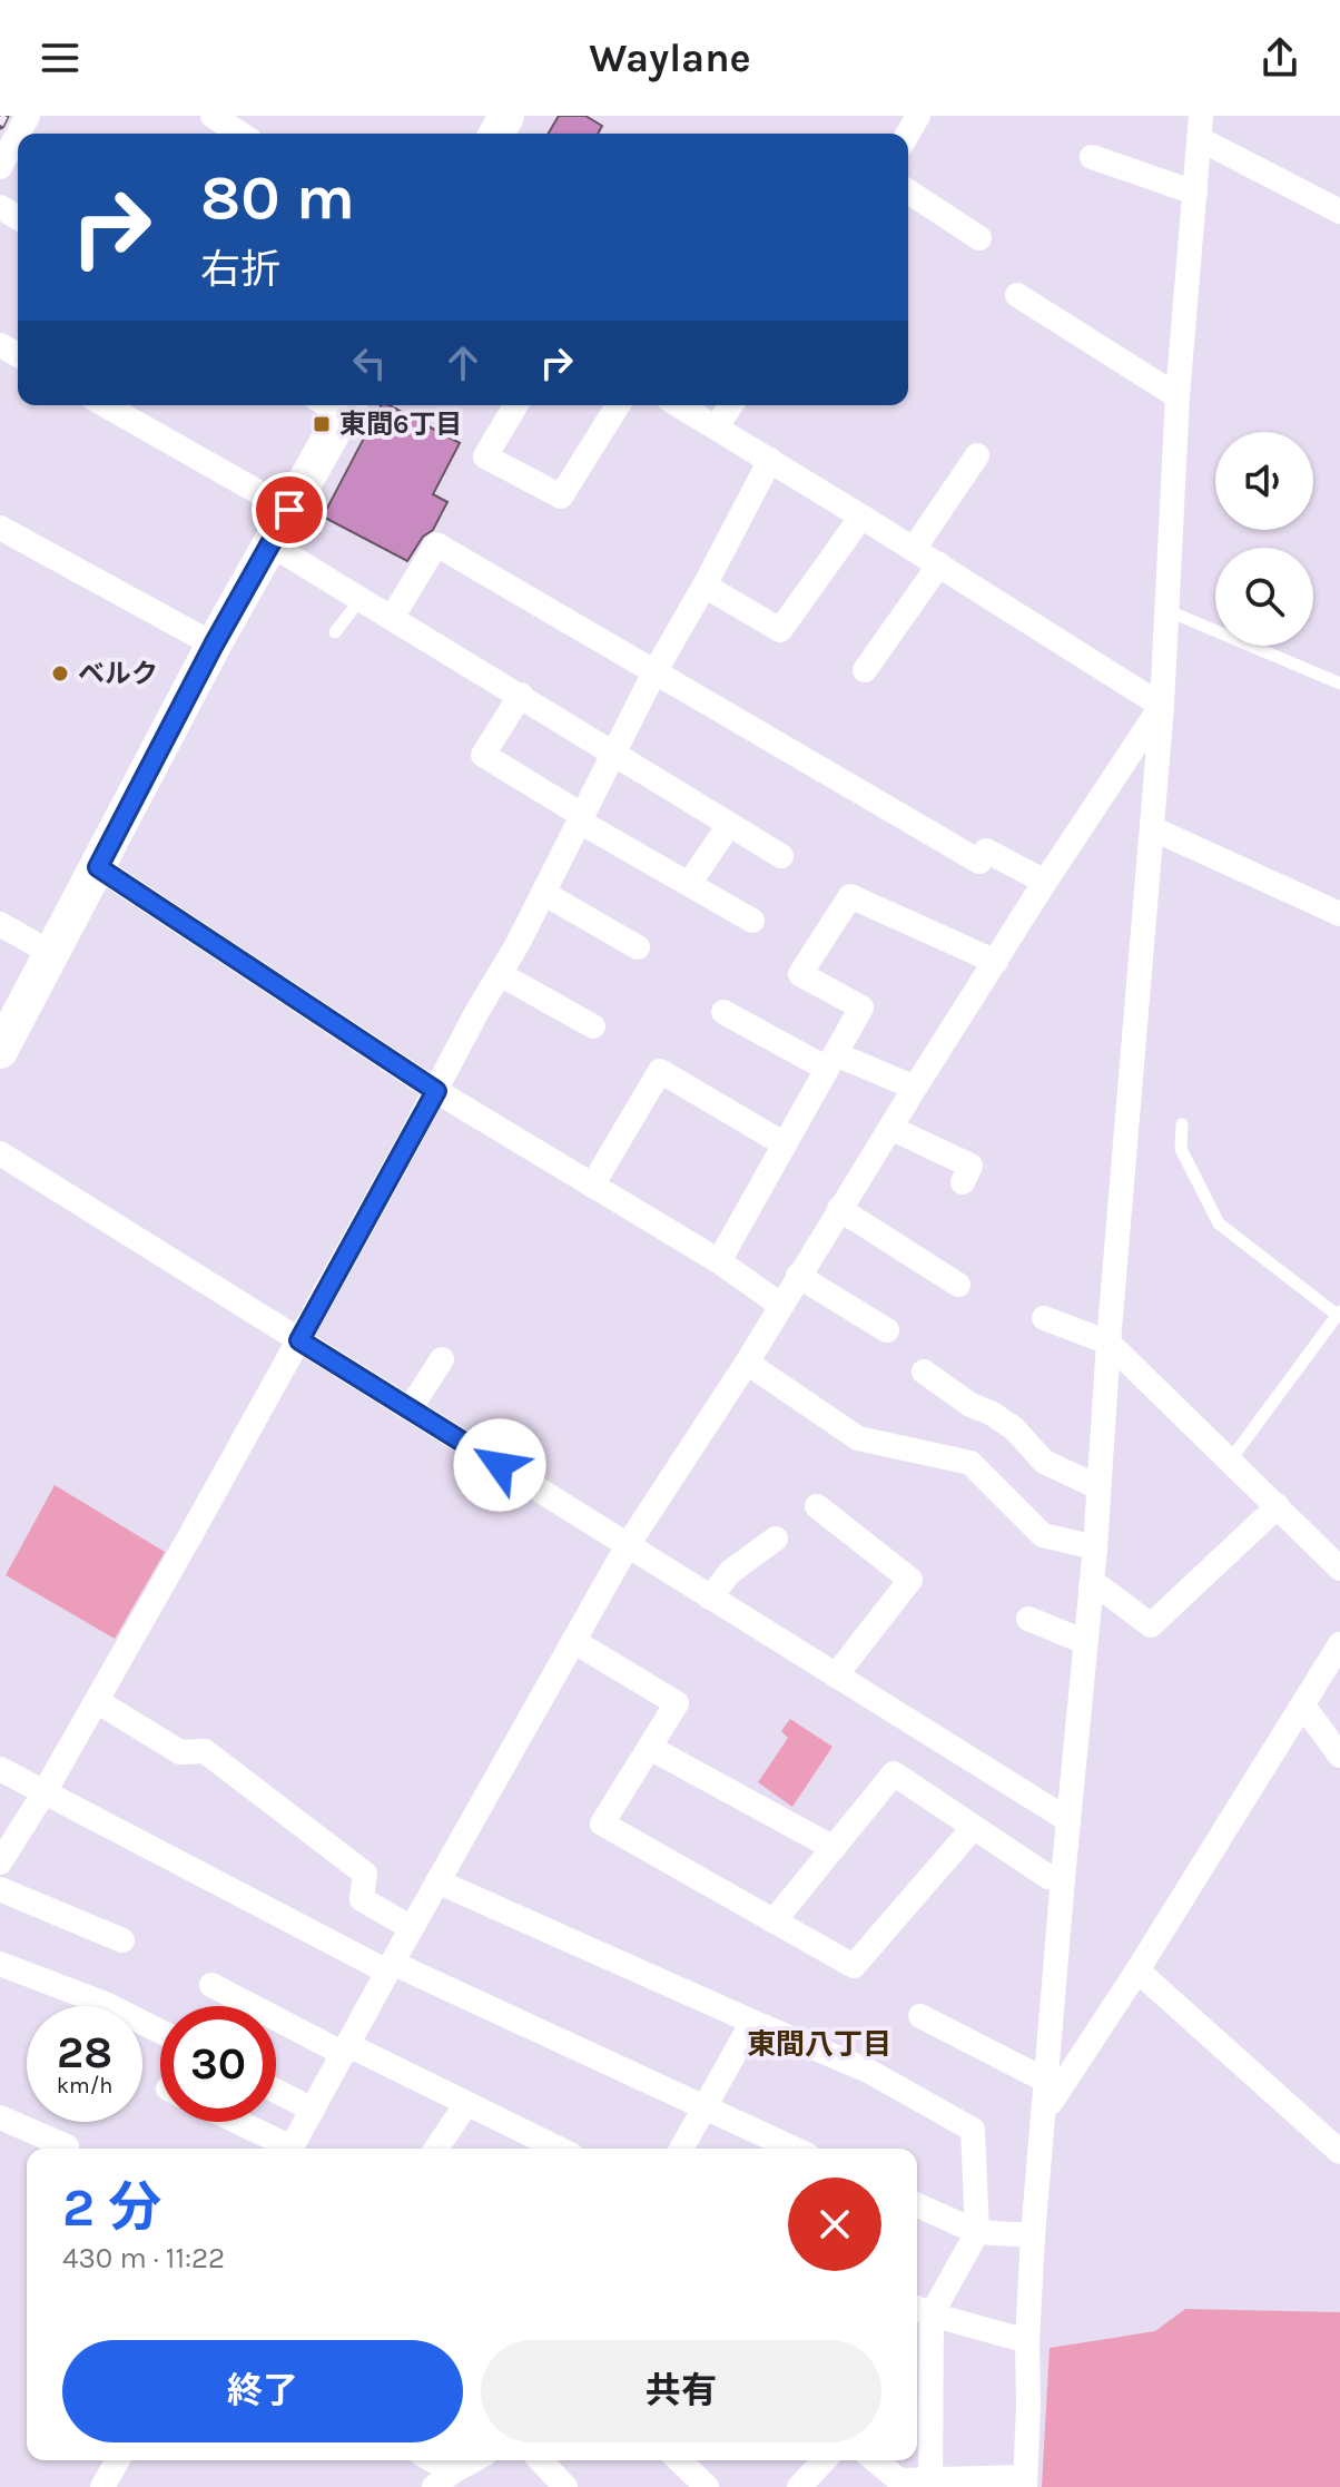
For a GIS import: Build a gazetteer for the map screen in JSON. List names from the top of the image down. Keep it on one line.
{"districts":["東間八丁目"],"places":{"transit":["東間6丁目"],"other":["ベルク"]},"page":{"header":"Waylane","turn":["80 m","右折"],"speed":"28 km/h","limit":"30","heading":["2 分","430 m · 11:22"],"buttons":["終了","共有"]}}
